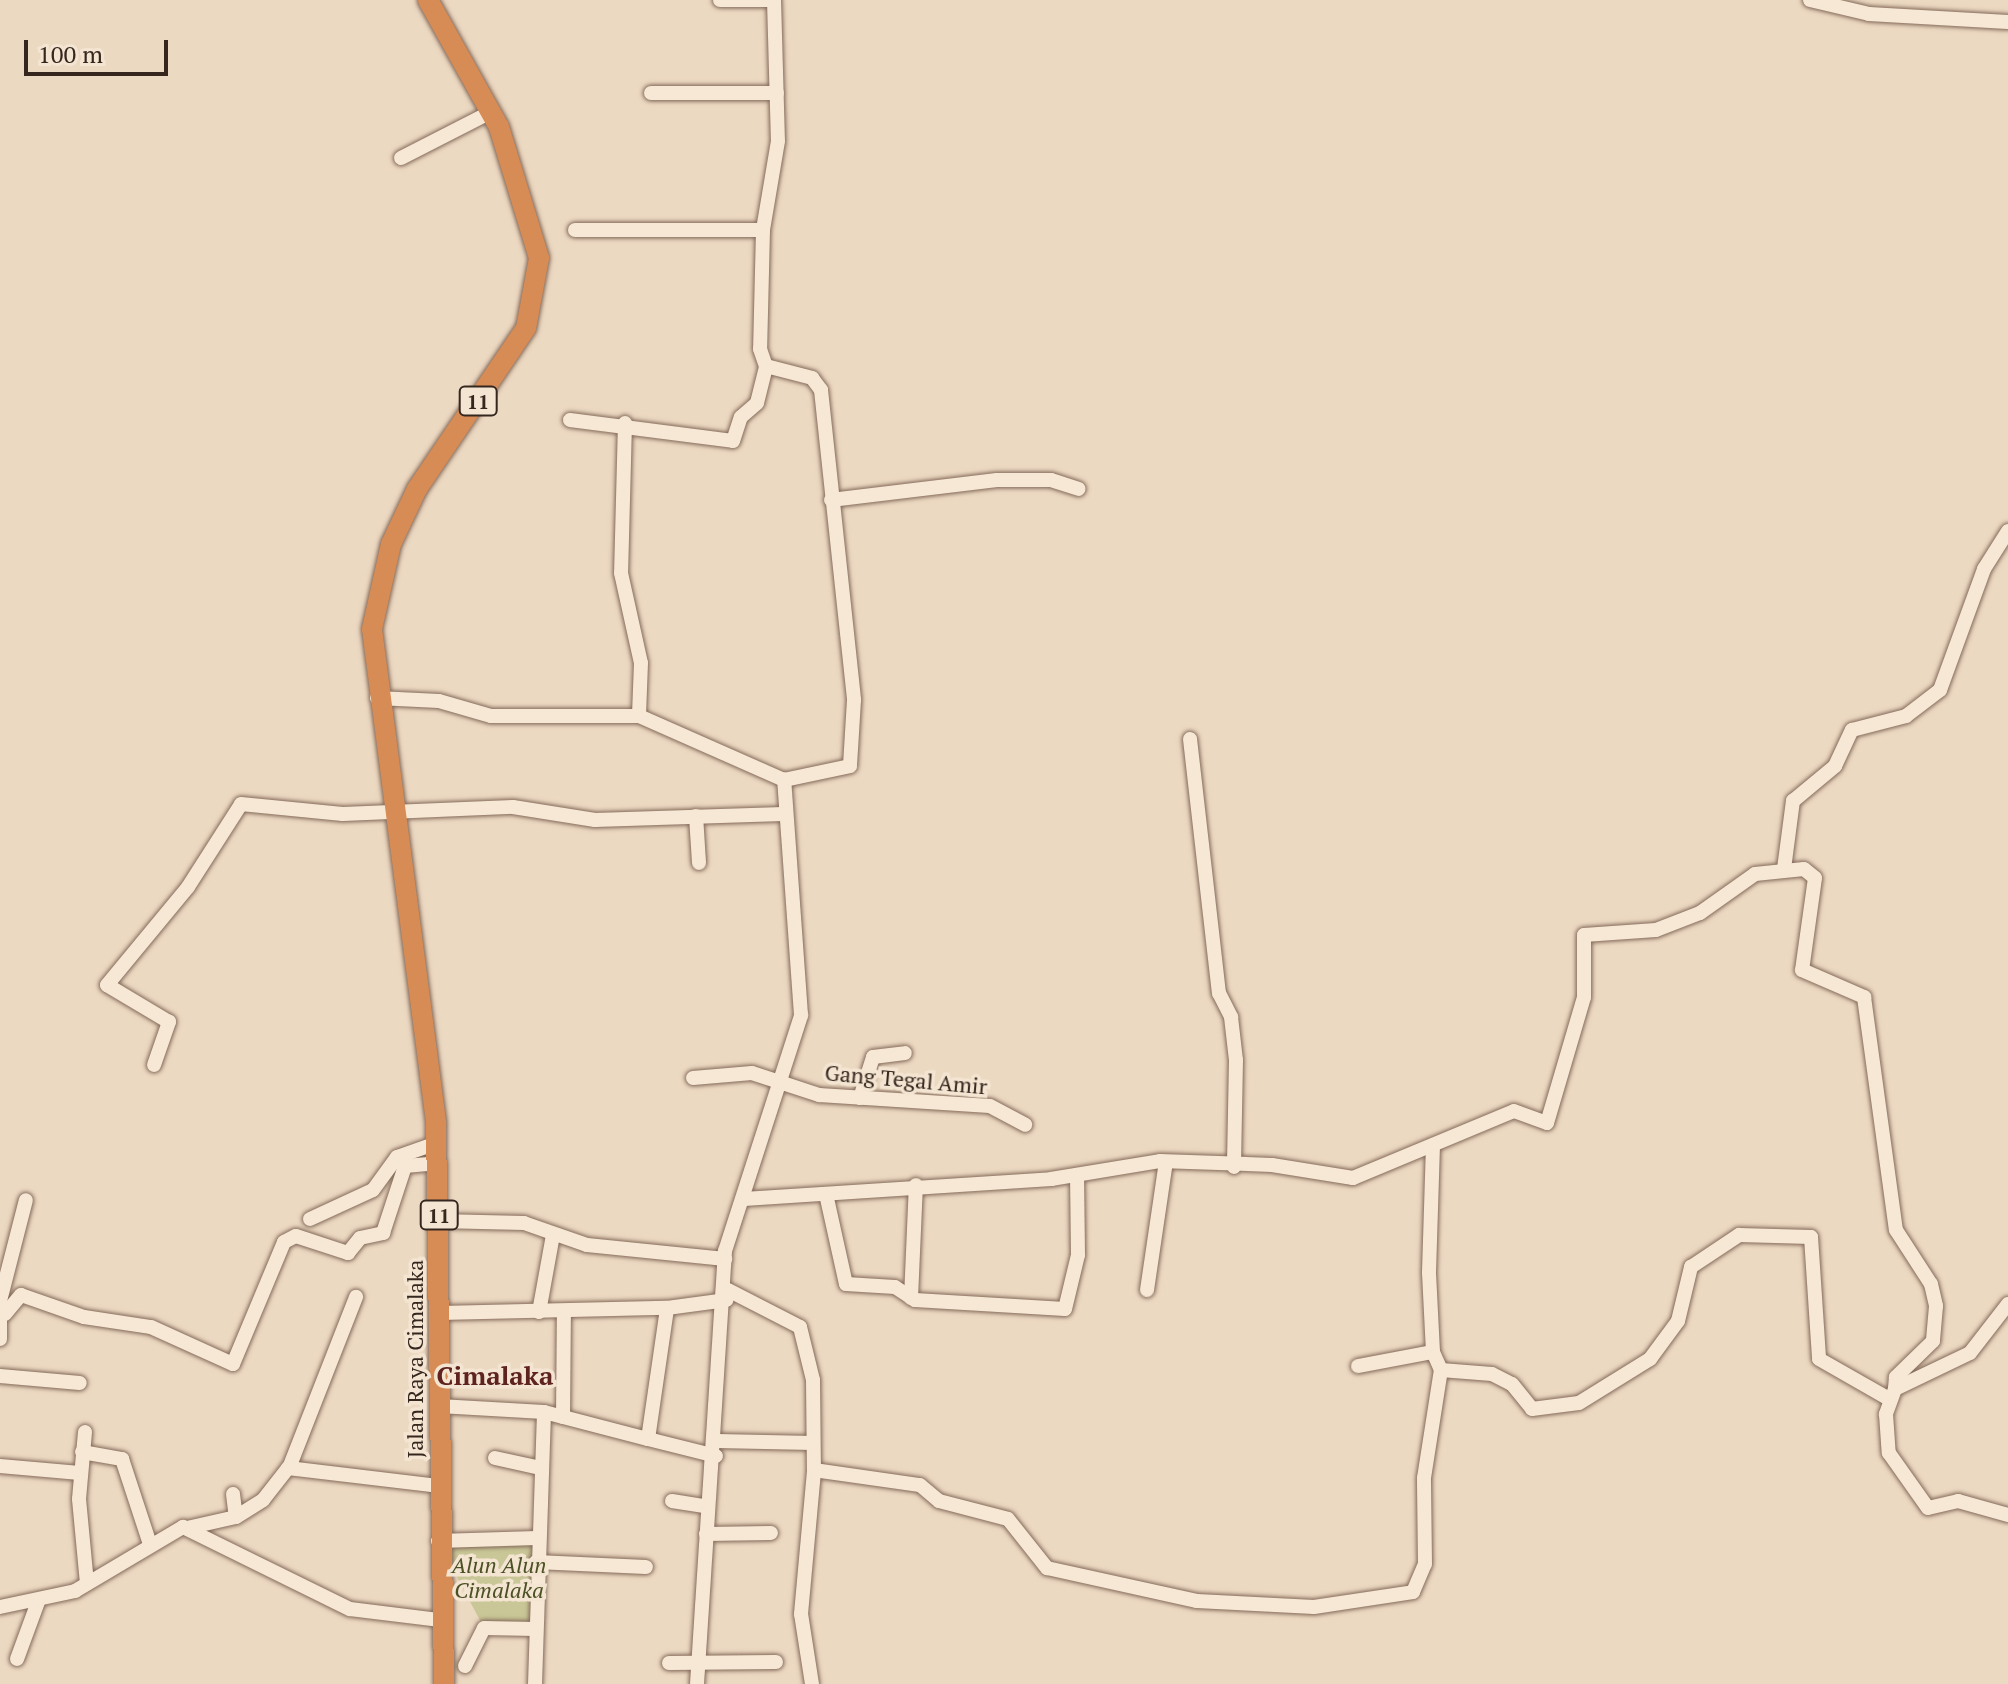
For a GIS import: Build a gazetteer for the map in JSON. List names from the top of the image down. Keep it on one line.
{"streets":{"highway":["11","Jalan Raya Cimalaka"],"street":["Gang Tegal Amir"]},"crossings":[["11","Jalan Raya Cimalaka"]],"districts":["Cimalaka"],"parks":["Alun Alun Cimalaka"],"scale_bar":"100 m"}
